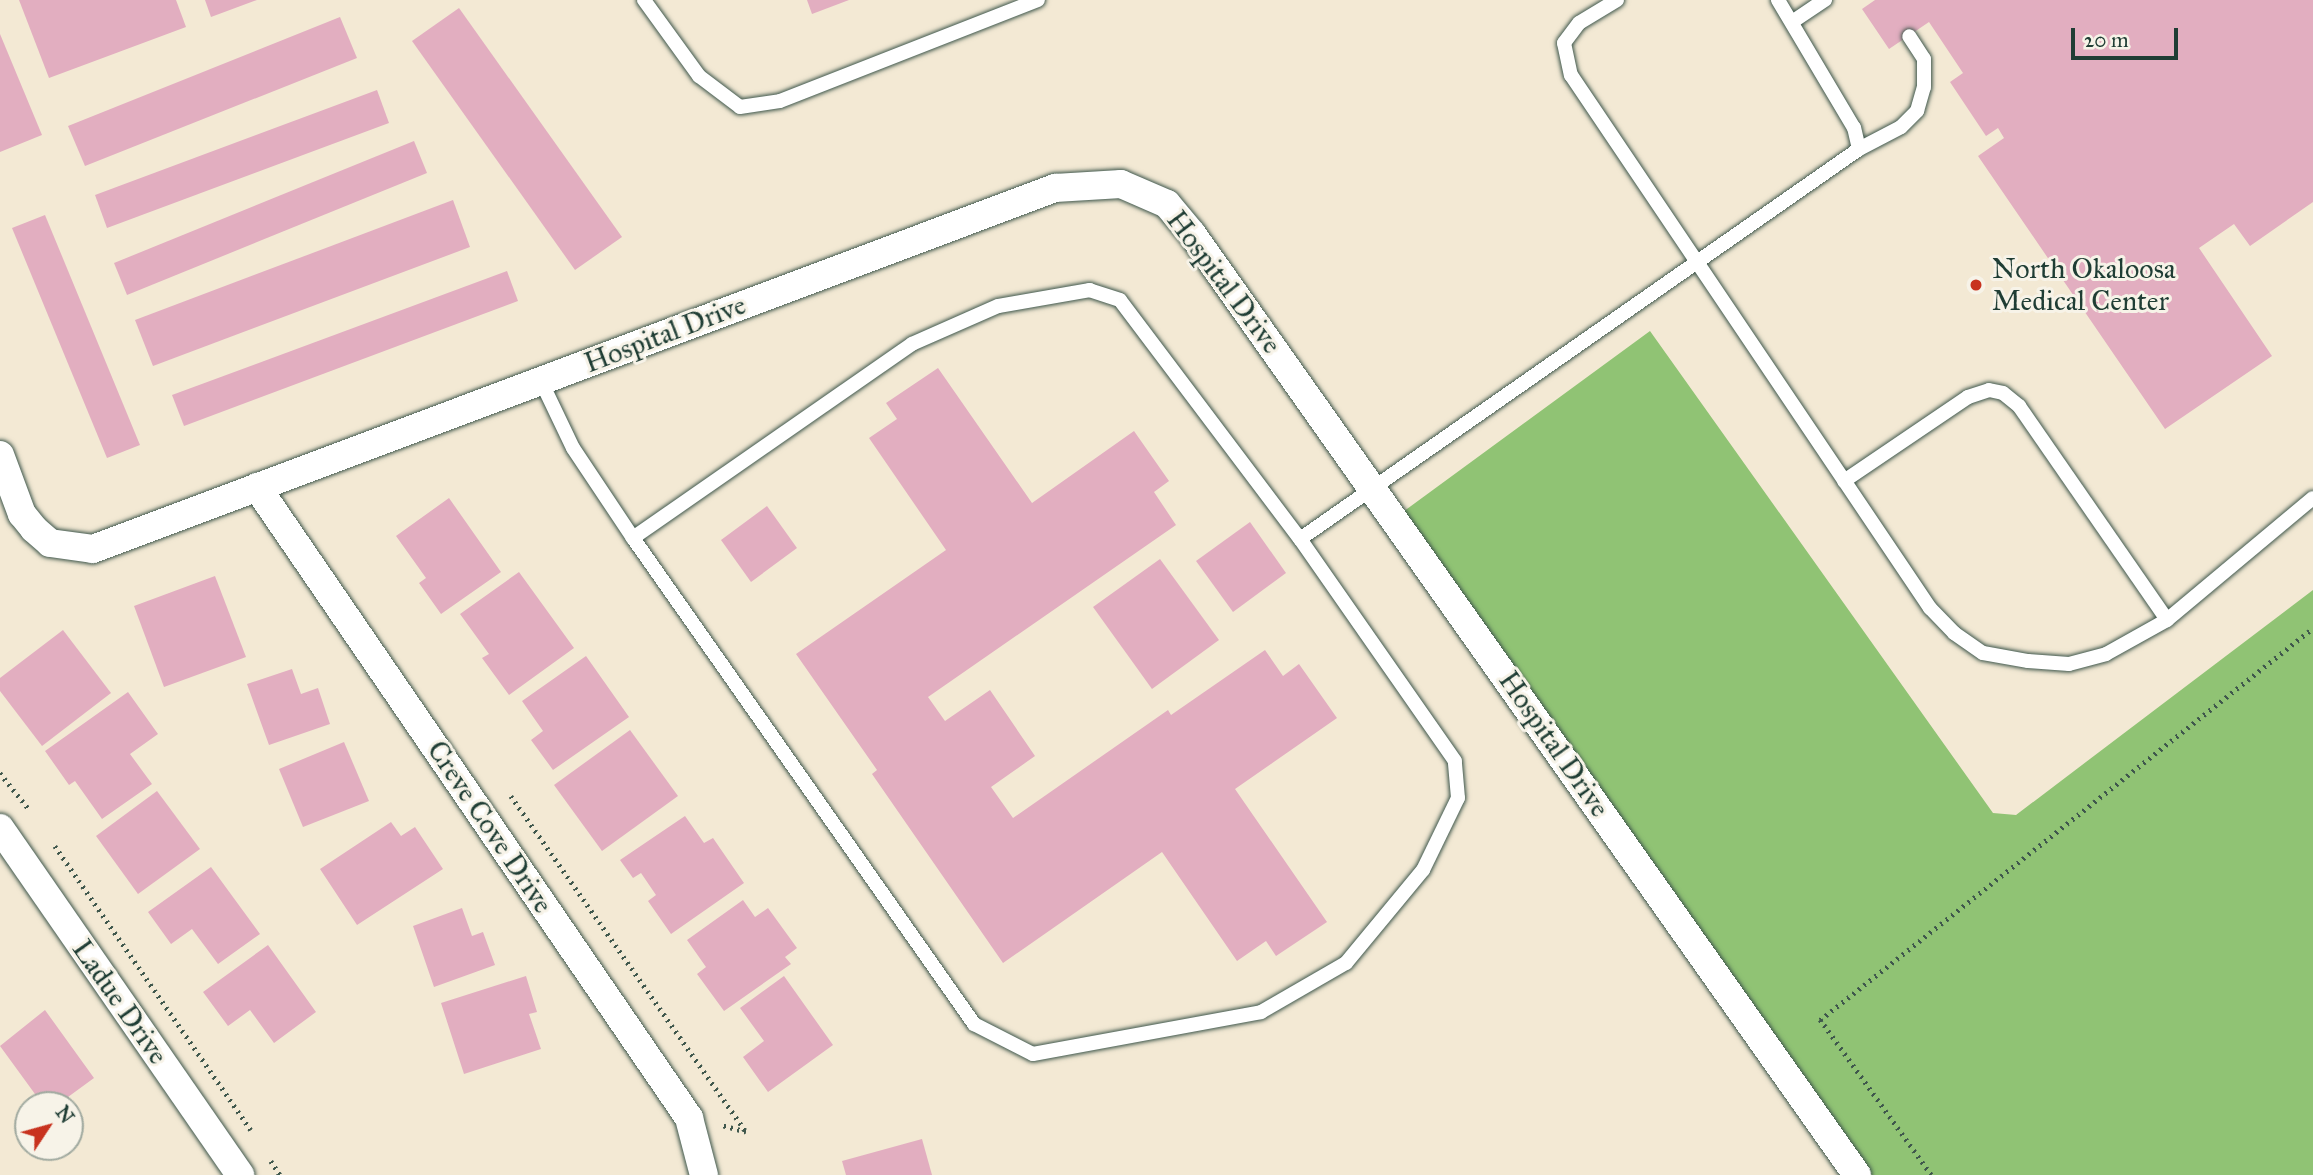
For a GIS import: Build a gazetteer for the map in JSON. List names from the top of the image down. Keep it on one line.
{"streets":{"street":["Hospital Drive","Creve Cove Drive","Ladue Drive"]},"crossings":[["Hospital Drive","Creve Cove Drive"]],"places":["North Okaloosa Medical Center"],"scale_bar":"20 m","north":"top right"}
